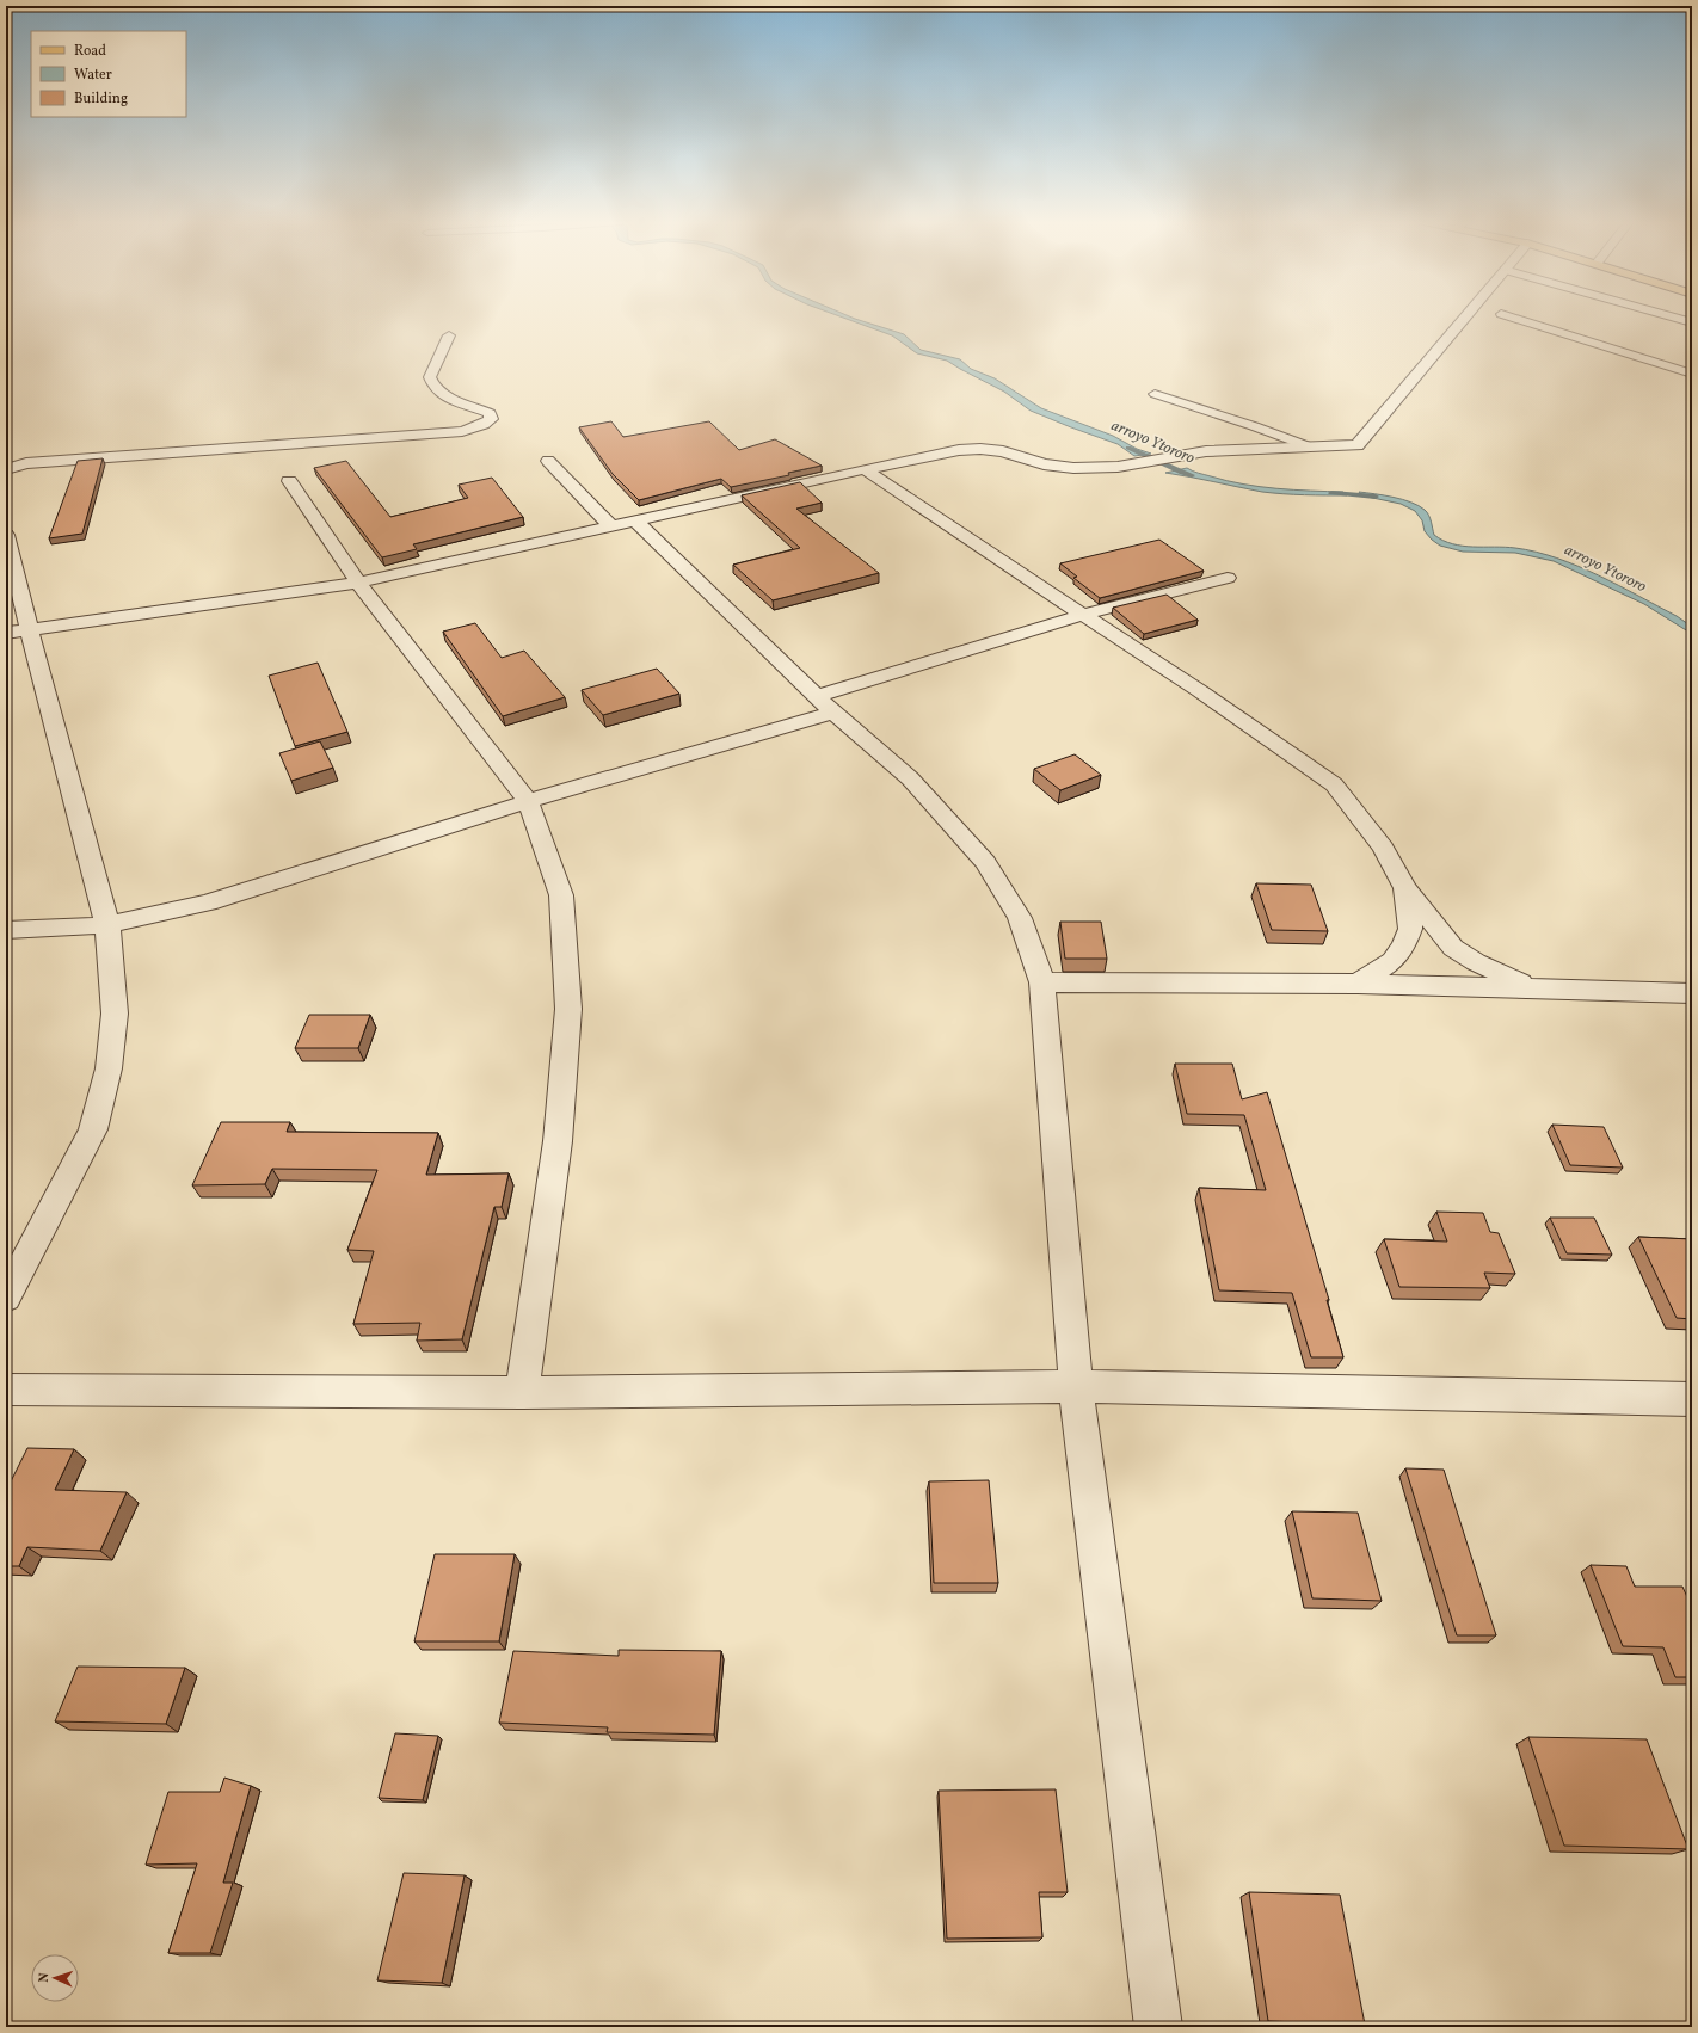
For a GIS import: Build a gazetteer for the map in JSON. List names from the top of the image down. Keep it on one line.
{"water":["arroyo Ytororo"],"legend":["Road","Water","Building"],"north":"left"}
